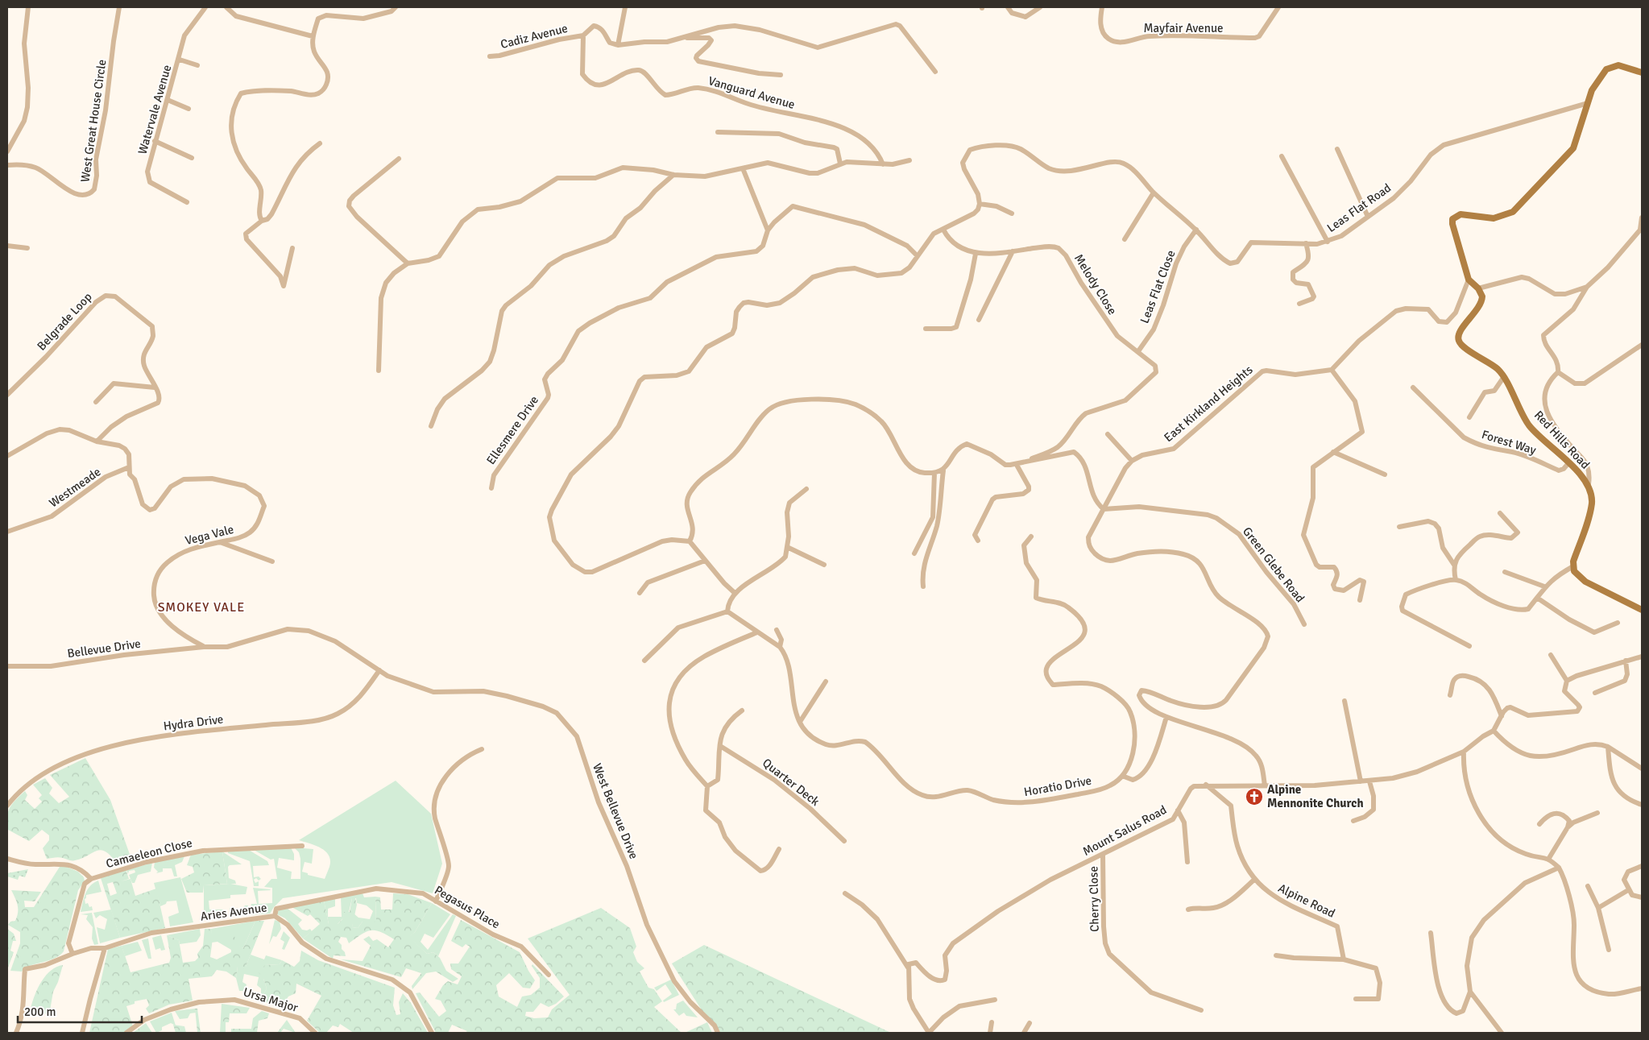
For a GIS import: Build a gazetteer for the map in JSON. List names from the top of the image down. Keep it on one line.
{"streets":{"main road":["Red Hills Road"],"street":["Mayfair Avenue","Cadiz Avenue","Vanguard Avenue","Watervale Avenue","West Great House Circle","Leas Flat Road","Melody Close","Leas Flat Close","Belgrade Loop","East Kirkland Heights","Ellesmere Drive","Forest Way","Westmeade","Vega Vale","Green Glebe Road","Bellevue Drive","Hydra Drive","Quarter Deck","Horatio Drive","West Bellevue Drive","Mount Salus Road","Camaeleon Close","Cherry Close","Alpine Road","Pegasus Place","Aries Avenue","Ursa Major"]},"crossings":[["Cadiz Avenue","Vanguard Avenue"],["Leas Flat Road","Leas Flat Close"],["Melody Close","Leas Flat Close"],["Red Hills Road","Forest Way"],["Westmeade","Vega Vale"],["Vega Vale","Bellevue Drive"],["Vega Vale","West Bellevue Drive"],["Bellevue Drive","West Bellevue Drive"],["Hydra Drive","West Bellevue Drive"],["Mount Salus Road","Cherry Close"],["Mount Salus Road","Alpine Road"],["Pegasus Place","Aries Avenue"]],"districts":["SMOKEY VALE"],"places":{"church":["Alpine Mennonite Church"]},"scale_bar":"200 m"}
